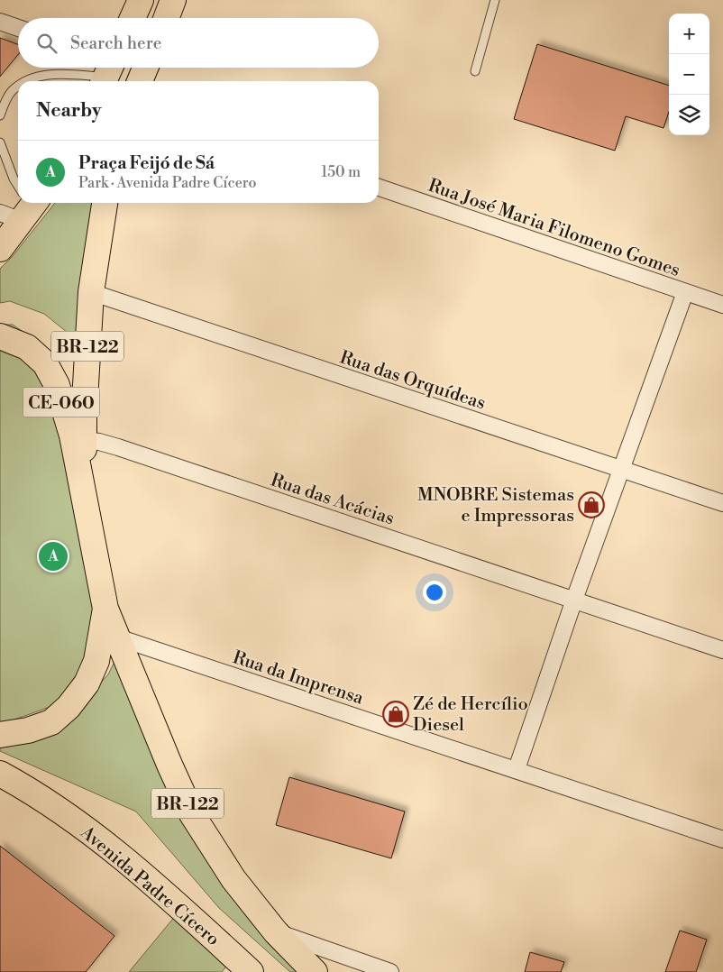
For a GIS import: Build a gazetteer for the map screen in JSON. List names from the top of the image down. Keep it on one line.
{"streets":{"highway":["BR-122","CE-060","Avenida Padre Cícero"],"street":["Rua José Maria Filomeno Gomes","Rua das Orquídeas","Rua das Acácias","Rua da Imprensa"]},"crossings":[["BR-122","Rua das Orquídeas"],["BR-122","CE-060"],["BR-122","Rua das Acácias"],["BR-122","Rua da Imprensa"]],"places":{"shop":["MNOBRE Sistemas e Impressoras","Zé de Hercílio Diesel"]},"page":{"map_buttons":["+","−"],"search":"Search here","heading":"Nearby","list":[{"mark":"A","name":"Praça Feijó de Sá","note":"Park · Avenida Padre Cícero","value":"150 m"}],"pins":"A"}}
